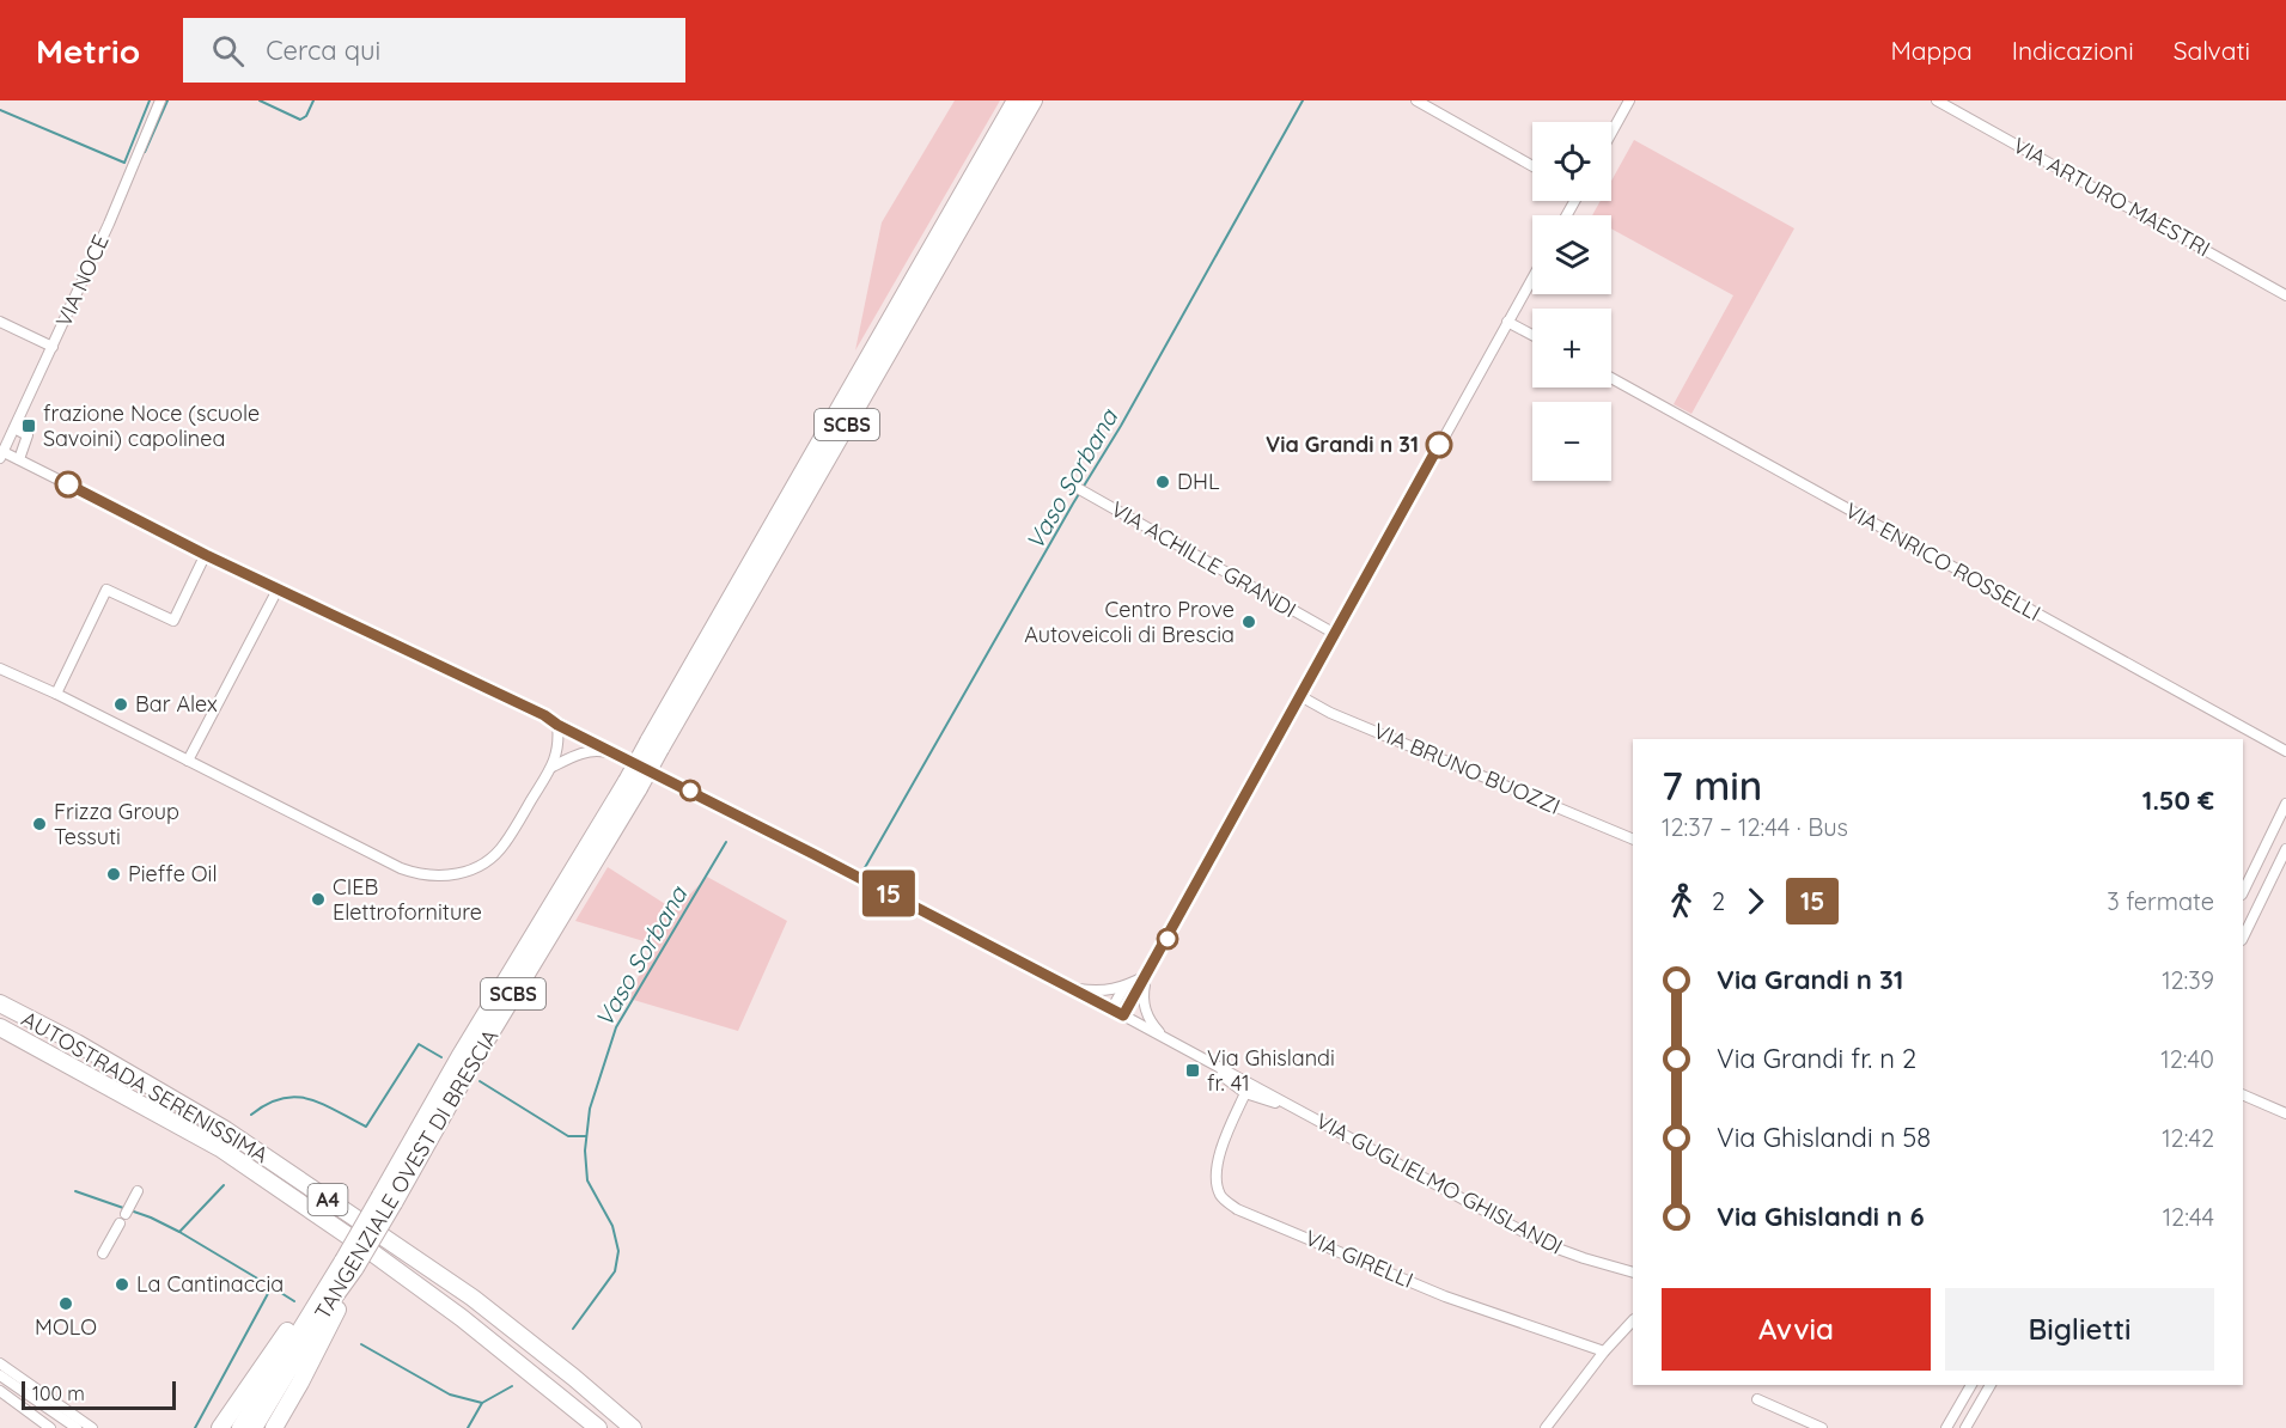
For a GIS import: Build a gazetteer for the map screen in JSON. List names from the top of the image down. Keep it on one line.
{"streets":{"highway":["SCBS","AUTOSTRADA SERENISSIMA","TANGENZIALE OVEST DI BRESCIA","A4"],"street":["VIA ARTURO MAESTRI","VIA NOCE","VIA ACHILLE GRANDI","VIA ENRICO ROSSELLI","VIA BRUNO BUOZZI","VIA GUGLIELMO GHISLANDI","VIA GIRELLI"]},"crossings":[["VIA GUGLIELMO GHISLANDI","VIA GIRELLI"]],"water":["Vaso Sorbana"],"places":{"transit":["frazione Noce (scuole Savoini) capolinea","Via Ghislandi fr. 41"],"other":["Via Grandi n 31","DHL","Centro Prove Autoveicoli di Brescia","Bar Alex","Frizza Group Tessuti","Pieffe Oil","CIEB Elettroforniture","La Cantinaccia","MOLO"]},"lines":["bus line 15"],"scale_bar":"100 m","page":{"header":"Metrio","search":"Cerca qui","nav":["Mappa","Indicazioni","Salvati"],"on_map":"15","map_buttons":["+","−"],"heading":["7 min","12:37 – 12:44 · Bus","1.50 €"],"legs":["2","15","3 fermate"],"list":[{"name":"Via Grandi n 31","value":"12:39"},{"name":"Via Grandi fr. n 2","value":"12:40"},{"name":"Via Ghislandi n 58","value":"12:42"},{"name":"Via Ghislandi n 6","value":"12:44"}],"buttons":["Avvia","Biglietti"],"scale":"100 m"}}
